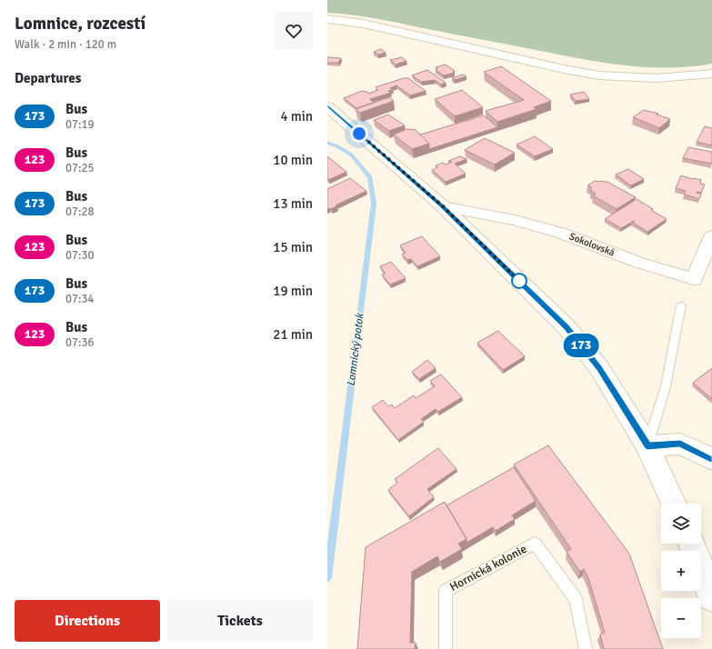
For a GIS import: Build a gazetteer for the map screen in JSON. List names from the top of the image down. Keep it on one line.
{"streets":{"street":["Sokolovská"],"lane":["Hornická kolonie"]},"water":["Lomnický potok"],"lines":["bus line 173"],"page":{"heading":[["Lomnice, rozcestí","Walk · 2 min · 120 m"],"Departures"],"on_map":"173","list":[{"mark":"173","name":"Bus","note":"07:19","value":"4 min"},{"mark":"123","name":"Bus","note":"07:25","value":"10 min"},{"mark":"173","name":"Bus","note":"07:28","value":"13 min"},{"mark":"123","name":"Bus","note":"07:30","value":"15 min"},{"mark":"173","name":"Bus","note":"07:34","value":"19 min"},{"mark":"123","name":"Bus","note":"07:36","value":"21 min"}],"map_buttons":["+","−"],"buttons":["Directions","Tickets"]}}
